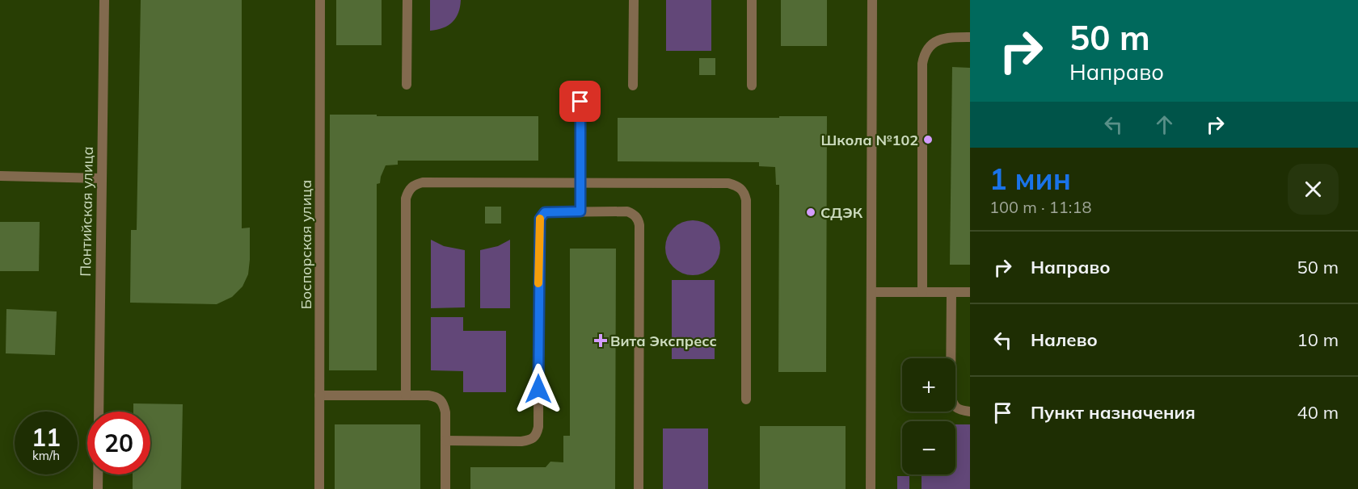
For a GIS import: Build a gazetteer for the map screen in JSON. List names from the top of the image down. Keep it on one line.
{"streets":{"street":["Понтийская улица","Боспорская улица"]},"places":{"other":["Школа №102","СДЭК"],"health":["Вита Экспресс"]},"page":{"turn":["50 m","Направо"],"heading":["1 мин","100 m · 11:18"],"list":[{"name":"Направо","value":"50 m"},{"name":"Налево","value":"10 m"},{"name":"Пункт назначения","value":"40 m"}],"map_buttons":["+","−"],"speed":"11 km/h","limit":"20"}}
